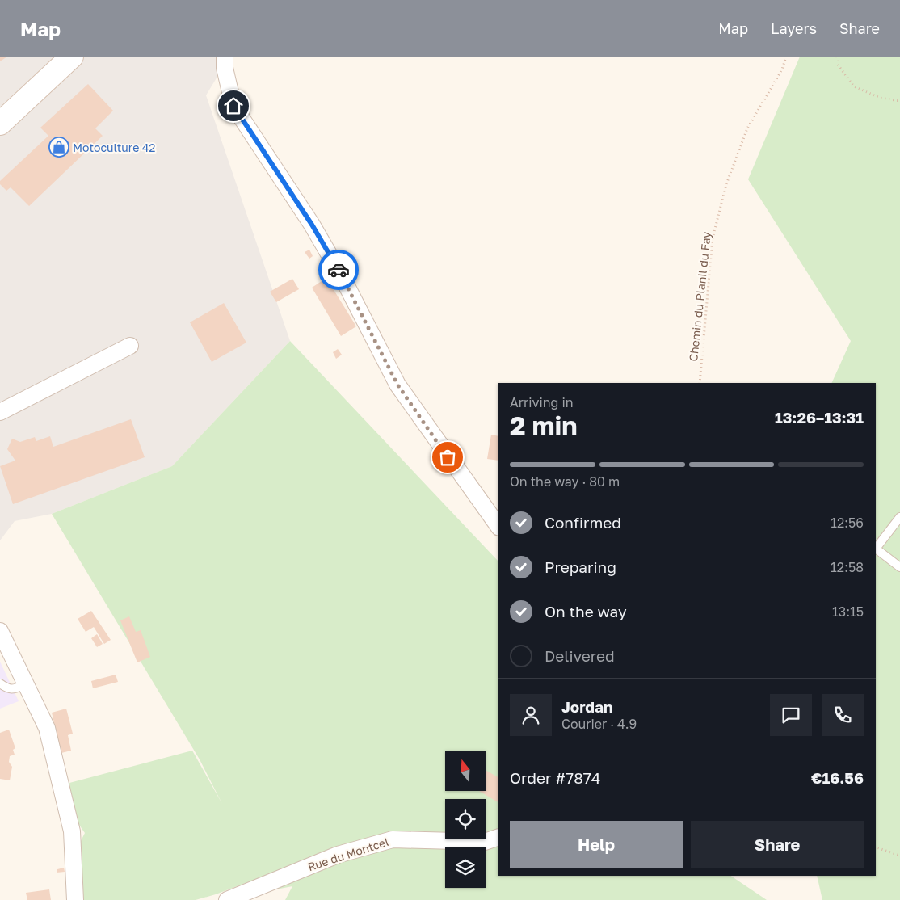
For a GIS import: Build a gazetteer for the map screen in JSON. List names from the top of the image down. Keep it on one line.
{"streets":{"street":["Rue du Montcel"],"path":["Chemin du Planil du Fay"]},"places":{"shop":["Motoculture 42"]},"north":"top","page":{"header":"Map","nav":["Map","Layers","Share"],"heading":["2 min","Arriving in","13:26–13:31"],"panel":["Jordan","Courier · 4.9","Order #7874","€16.56"],"bar":"On the way · 80 m","list":[["Confirmed","12:56"],["Preparing","12:58"],["On the way","13:15"],"Delivered"],"buttons":["Help","Share"]}}
